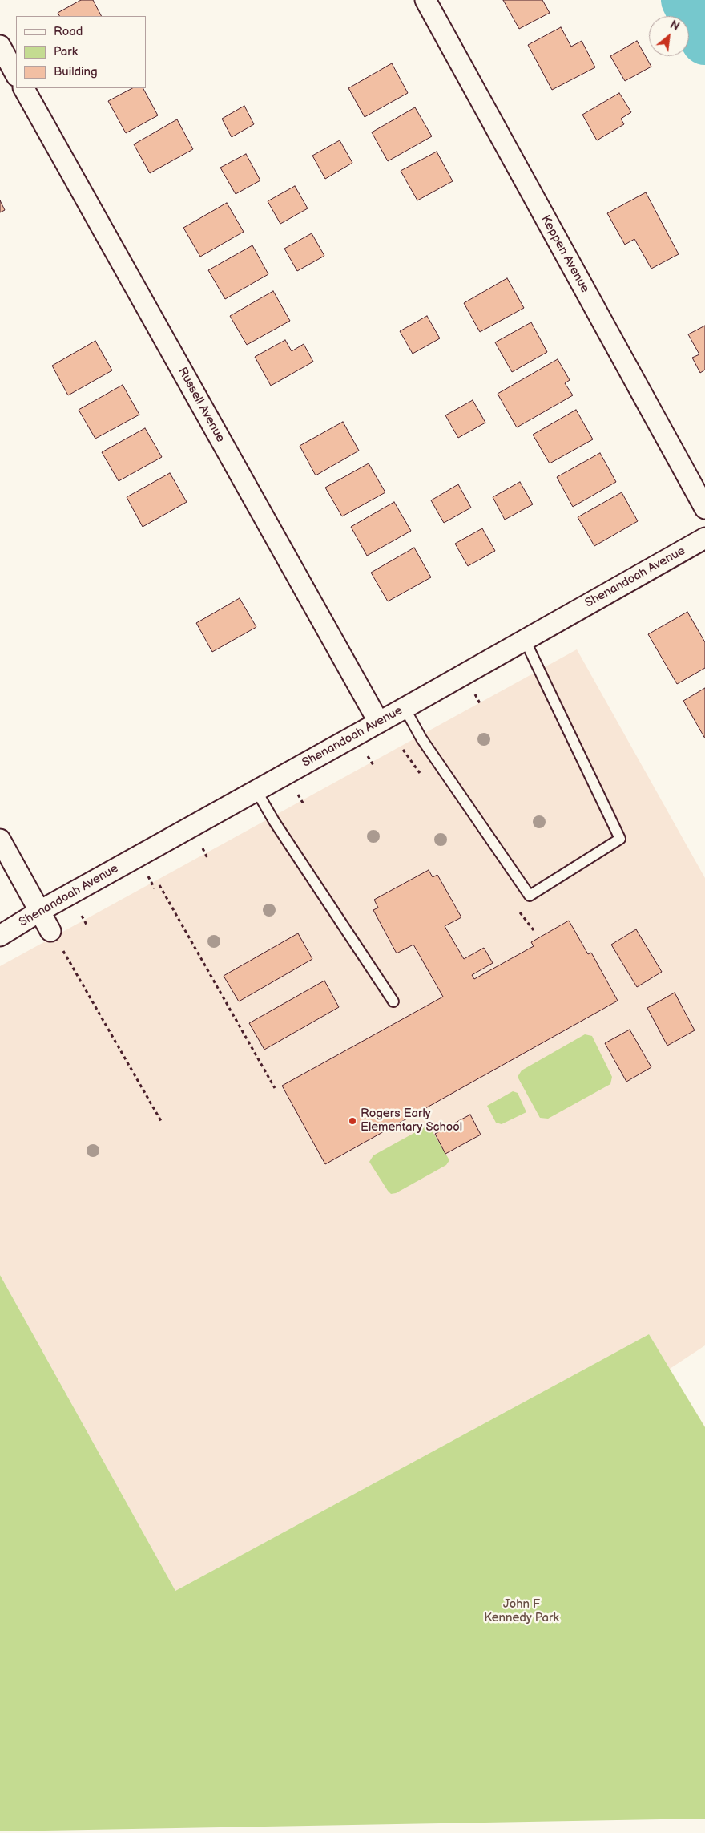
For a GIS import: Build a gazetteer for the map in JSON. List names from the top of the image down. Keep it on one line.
{"streets":{"street":["Keppen Avenue","Russell Avenue","Shenandoah Avenue"]},"crossings":[["Russell Avenue","Shenandoah Avenue"]],"parks":["John F Kennedy Park"],"places":["Rogers Early Elementary School"],"legend":["Road","Park","Building"],"north":"top right"}
